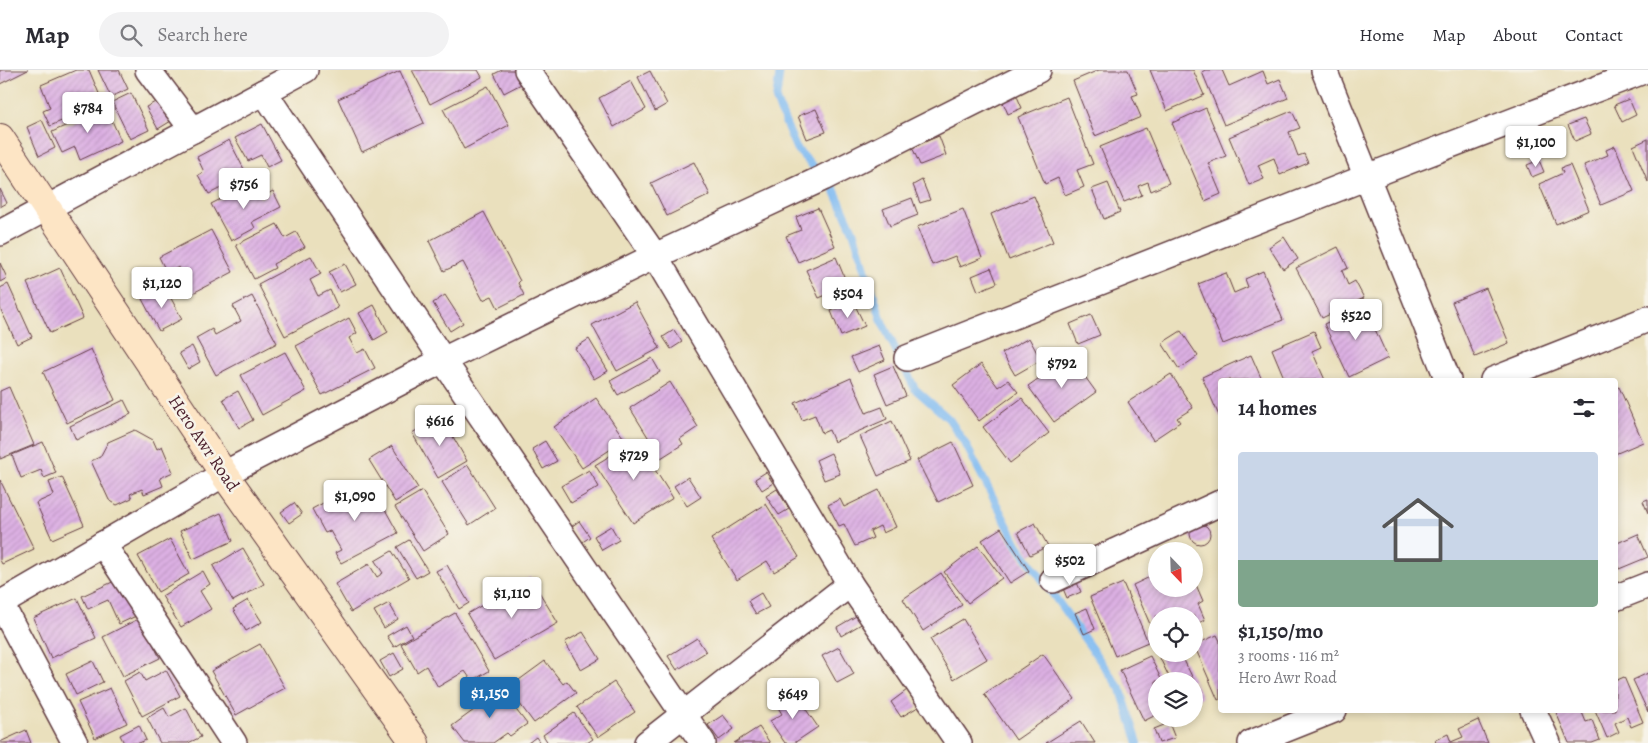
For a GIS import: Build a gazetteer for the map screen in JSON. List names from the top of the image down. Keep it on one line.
{"streets":{"main road":["Hero Awr Road"]},"north":"bottom right","page":{"header":"Map","search":"Search here","nav":["Home","Map","About","Contact"],"price":["$784","$1,100","$756","$1,120","$504","$520","$792","$616","$729","$1,090","$502","$1,110","$1,150","$649"],"heading":"14 homes","list":[{"name":"$1,150/mo","note":"3 rooms · 116 m² · Hero Awr Road"}]}}
